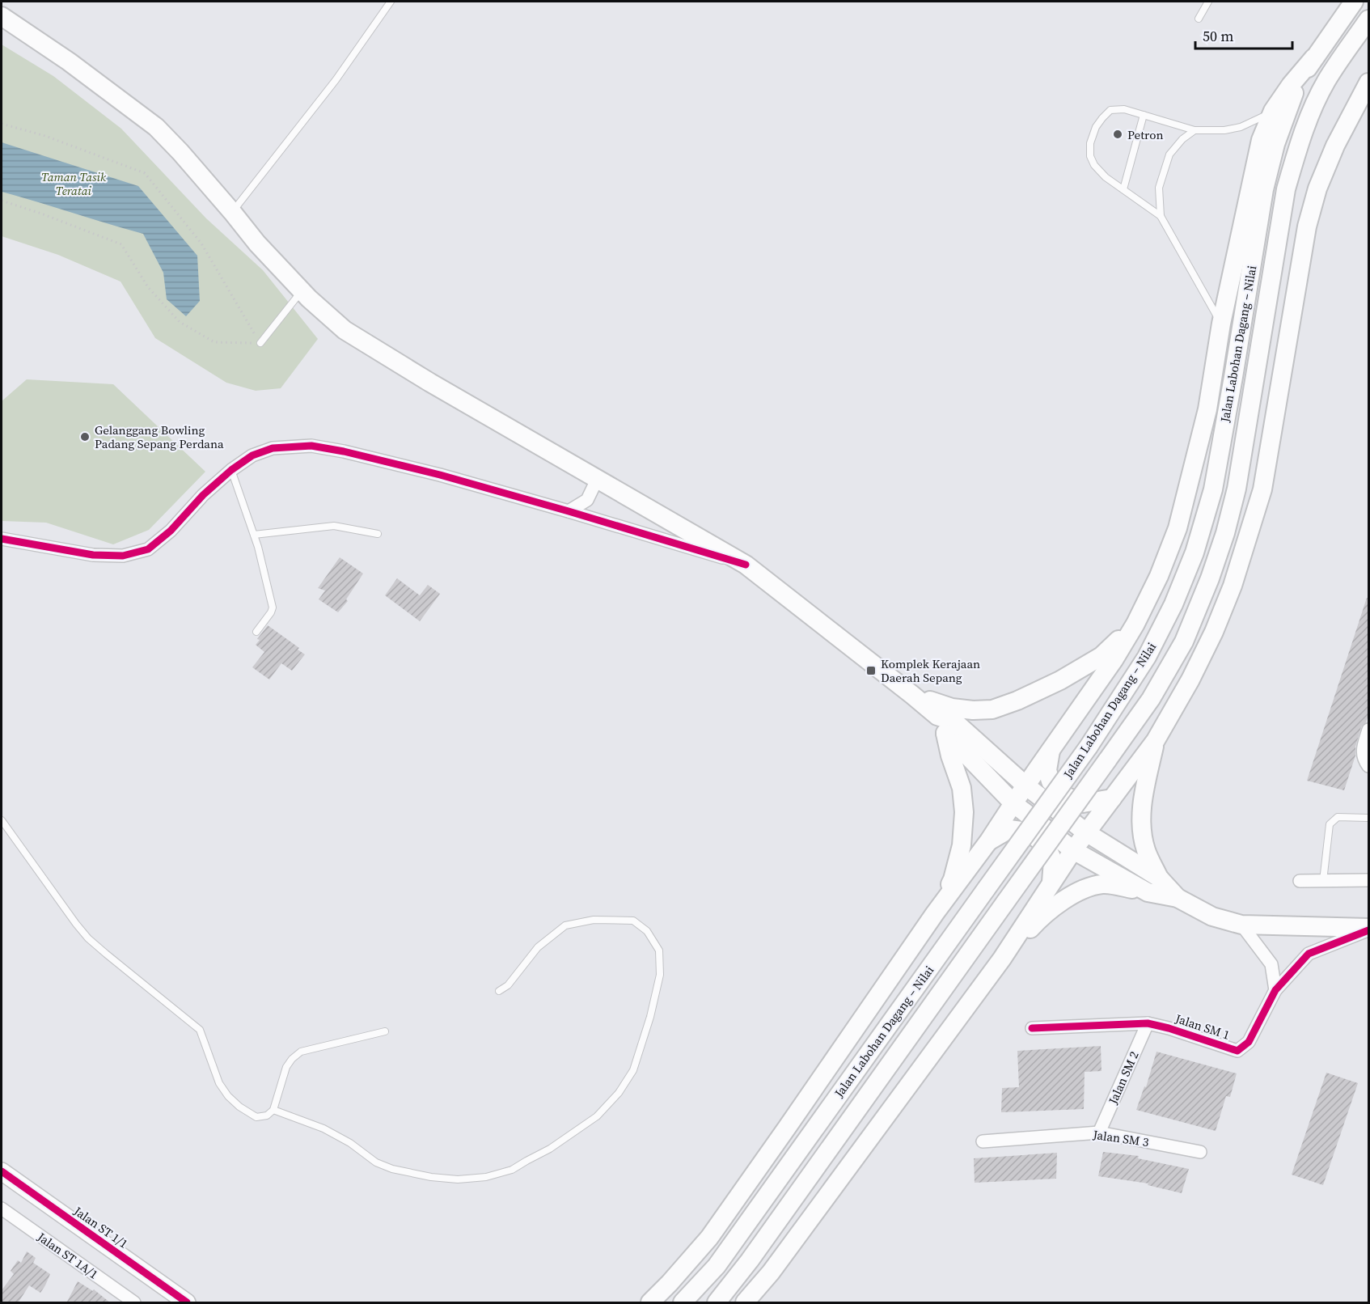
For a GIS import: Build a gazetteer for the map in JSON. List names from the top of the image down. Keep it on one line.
{"streets":{"main road":["Jalan Labohan Dagang ‒ Nilai"],"street":["Jalan SM 1","Jalan SM 2","Jalan SM 3","Jalan ST 1/1","Jalan ST 1A/1"]},"crossings":[["Jalan SM 1","Jalan SM 2"],["Jalan SM 2","Jalan SM 3"]],"parks":["Taman Tasik Teratai"],"places":{"other":["Petron","Gelanggang Bowling Padang Sepang Perdana"],"transit":["Komplek Kerajaan Daerah Sepang"]},"scale_bar":"50 m"}
